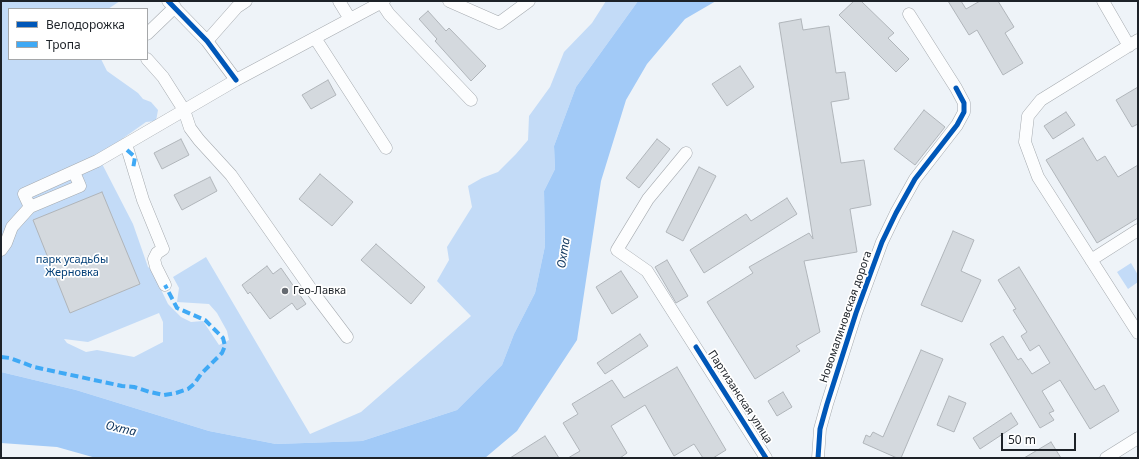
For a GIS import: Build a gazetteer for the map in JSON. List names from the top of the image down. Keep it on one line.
{"streets":{"street":["Новомалиновская дорога","Партизанская улица"]},"water":["Охта"],"parks":["парк усадьбы Жерновка"],"places":["Гео-Лавка"],"legend":["Велодорожка","Тропа"],"scale_bar":"50 m"}
